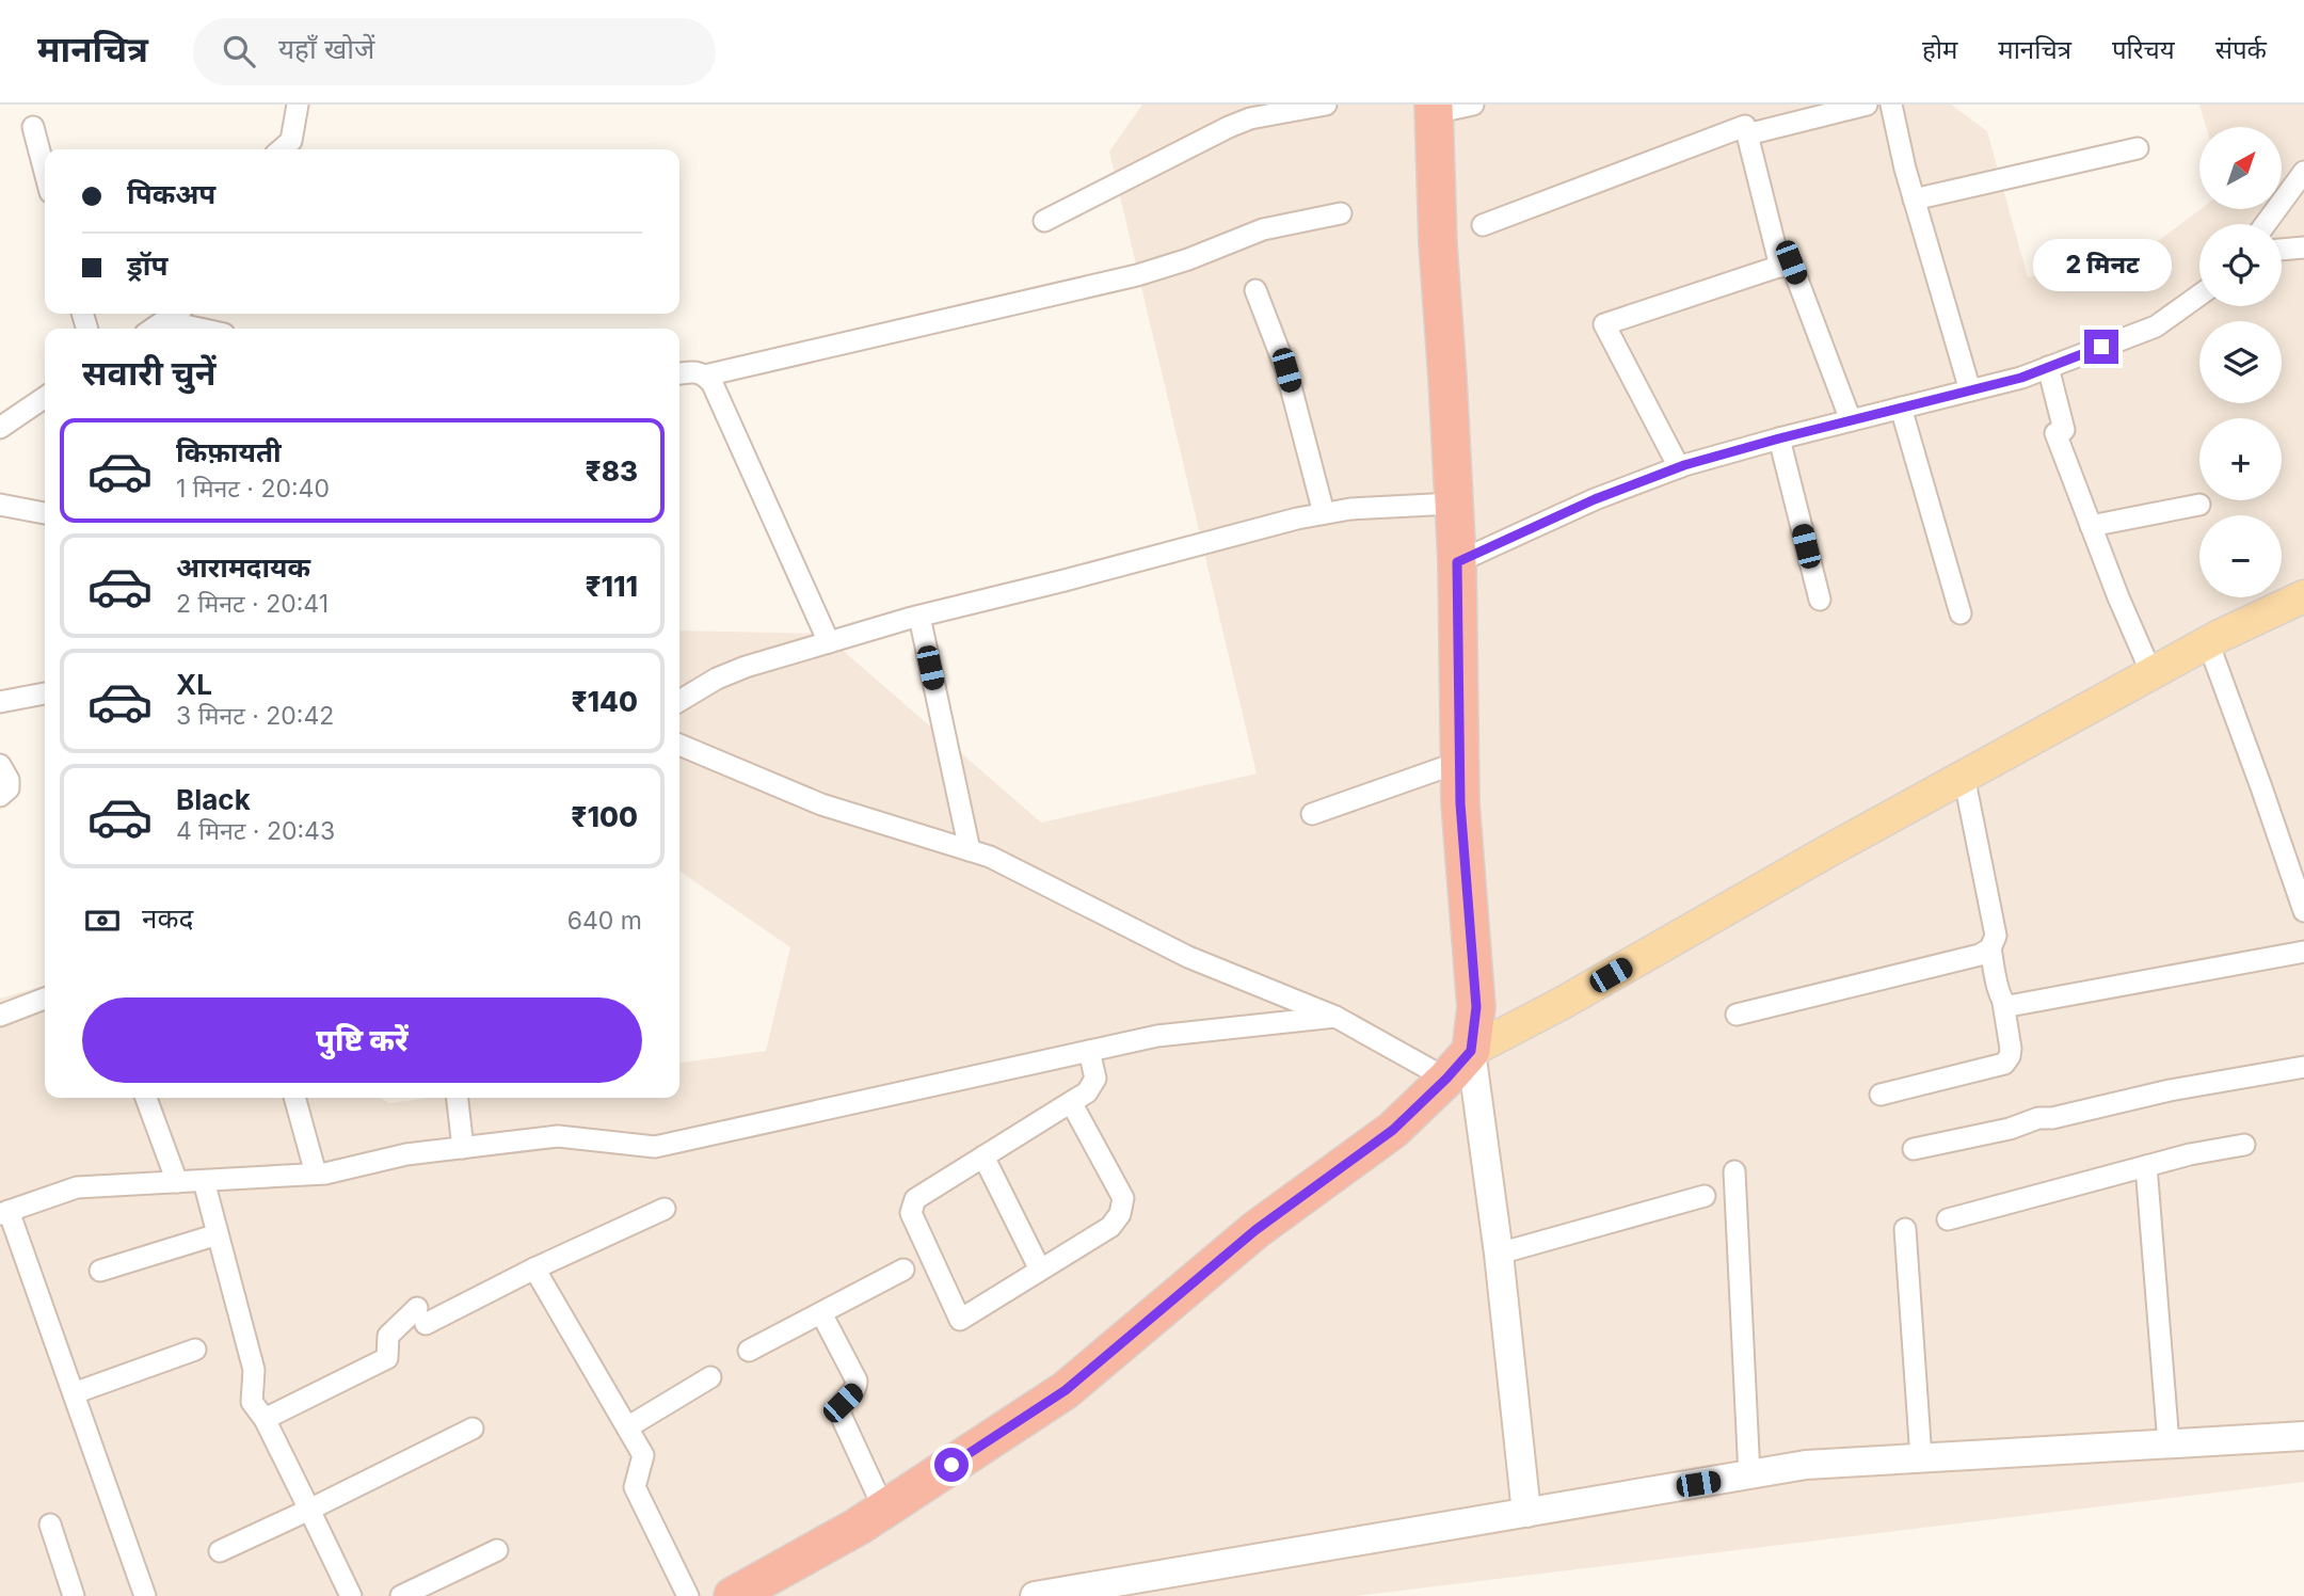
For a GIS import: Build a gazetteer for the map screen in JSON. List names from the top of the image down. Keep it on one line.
{"north":"top right","page":{"header":"मानचित्र","search":"यहाँ खोजें","nav":["होम","मानचित्र","परिचय","संपर्क"],"map_buttons":["+","−"],"banner":["पिकअप","ड्रॉप"],"bubble":"2 मिनट","heading":"सवारी चुनें","list":[{"name":"किफ़ायती","note":"1 मिनट · 20:40","value":"₹83"},{"name":"आरामदायक","note":"2 मिनट · 20:41","value":"₹111"},{"name":"XL","note":"3 मिनट · 20:42","value":"₹140"},{"name":"Black","note":"4 मिनट · 20:43","value":"₹100"}],"pay":["नकद","640 m"],"buttons":"पुष्टि करें"}}
